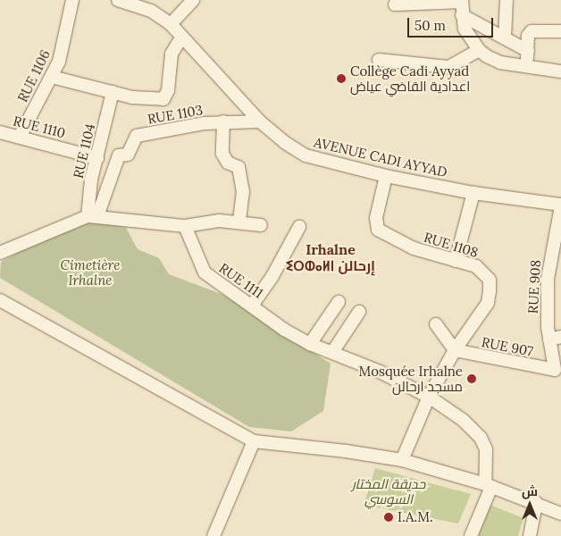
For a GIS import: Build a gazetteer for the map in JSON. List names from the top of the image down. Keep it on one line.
{"streets":{"street":["RUE 1106","RUE 1103","RUE 1110","RUE 1104","AVENUE CADI AYYAD","RUE 1108","RUE 1111","RUE 908","RUE 907"]},"crossings":[["RUE 1106","RUE 1110"],["RUE 1103","RUE 1110"],["RUE 1103","AVENUE CADI AYYAD"],["RUE 1110","RUE 1104"],["AVENUE CADI AYYAD","RUE 1108"],["AVENUE CADI AYYAD","RUE 908"],["RUE 1108","RUE 907"],["RUE 908","RUE 907"]],"districts":["Irhalne ⵉⵔⵀⴰⵍⵏ إرحالن"],"parks":["Cimetière Irhalne","حديقة المختار السوسي"],"places":["Collège Cadi Ayyad اعدادية القاضي عياض","Mosquée Irhalne مسجد ارحالن","I.A.M."],"scale_bar":"50 m","north":"top"}
